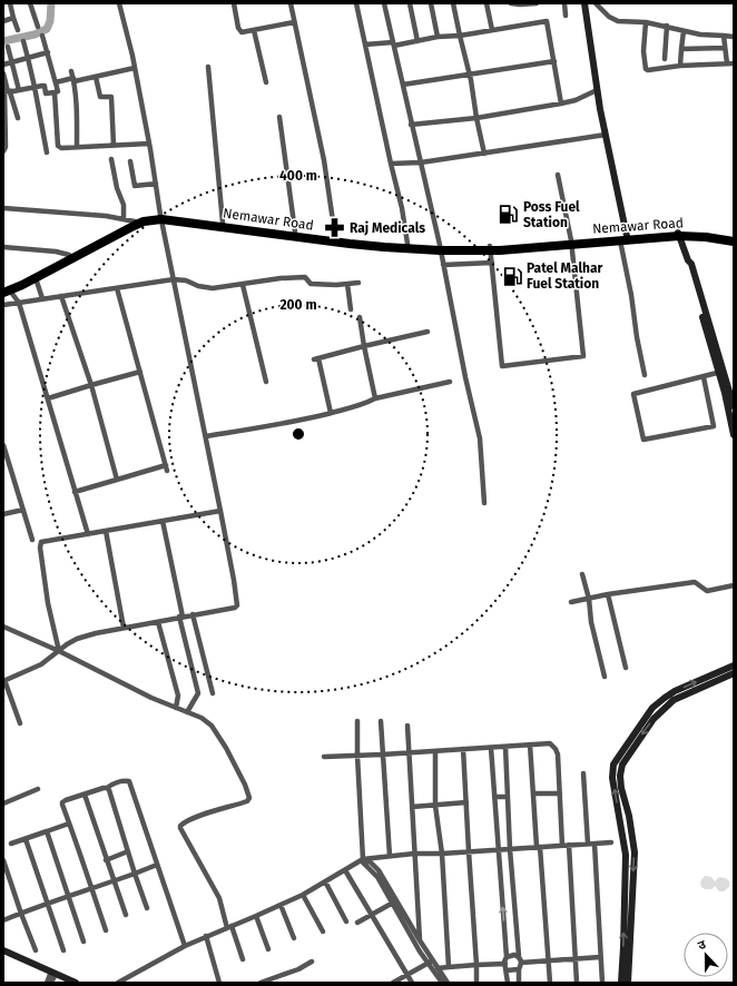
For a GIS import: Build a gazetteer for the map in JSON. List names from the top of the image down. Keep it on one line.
{"streets":{"highway":["Nemawar Road"]},"places":{"fuel station":["Poss Fuel Station","Patel Malhar Fuel Station"],"pharmacy":["Raj Medicals"]},"north":"top","rings":["400 m","200 m"]}
